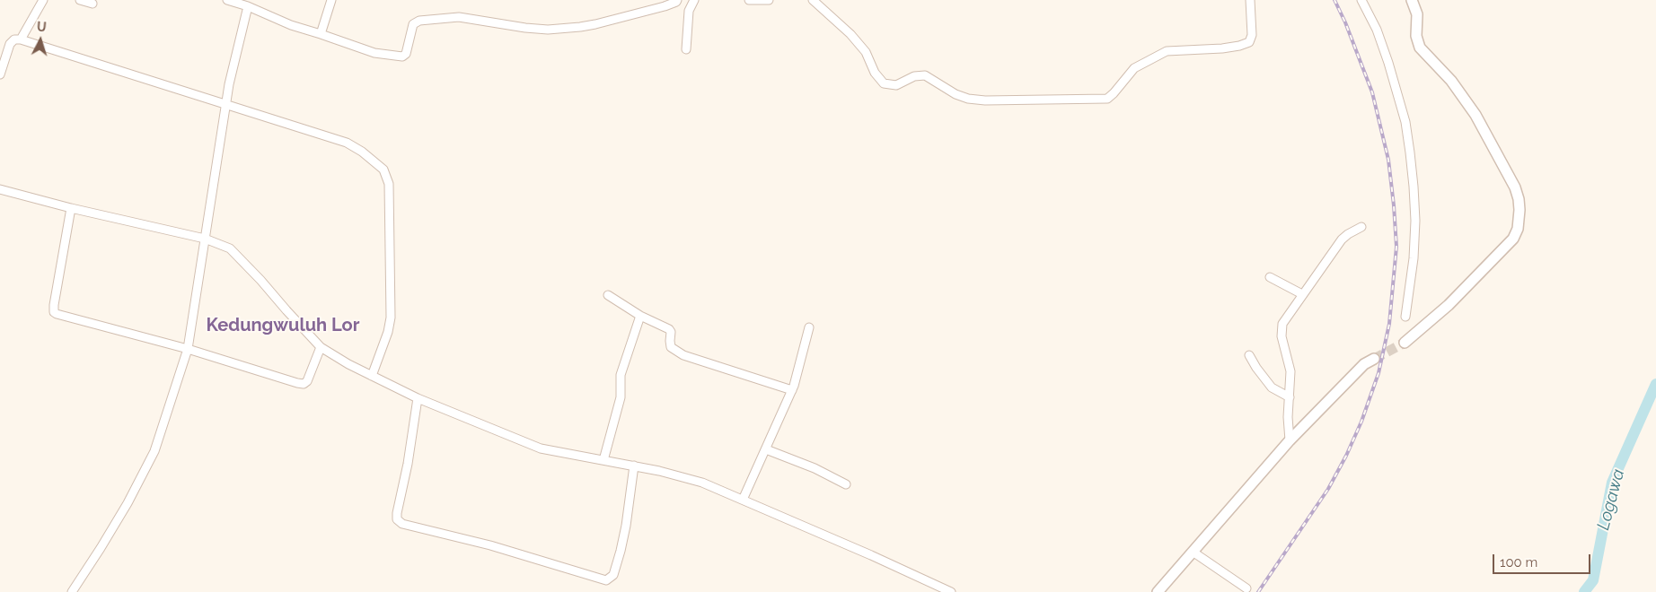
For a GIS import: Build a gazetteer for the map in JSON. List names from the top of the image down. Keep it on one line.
{"districts":["Kedungwuluh Lor"],"water":["Logawa"],"scale_bar":"100 m","north":"top"}
